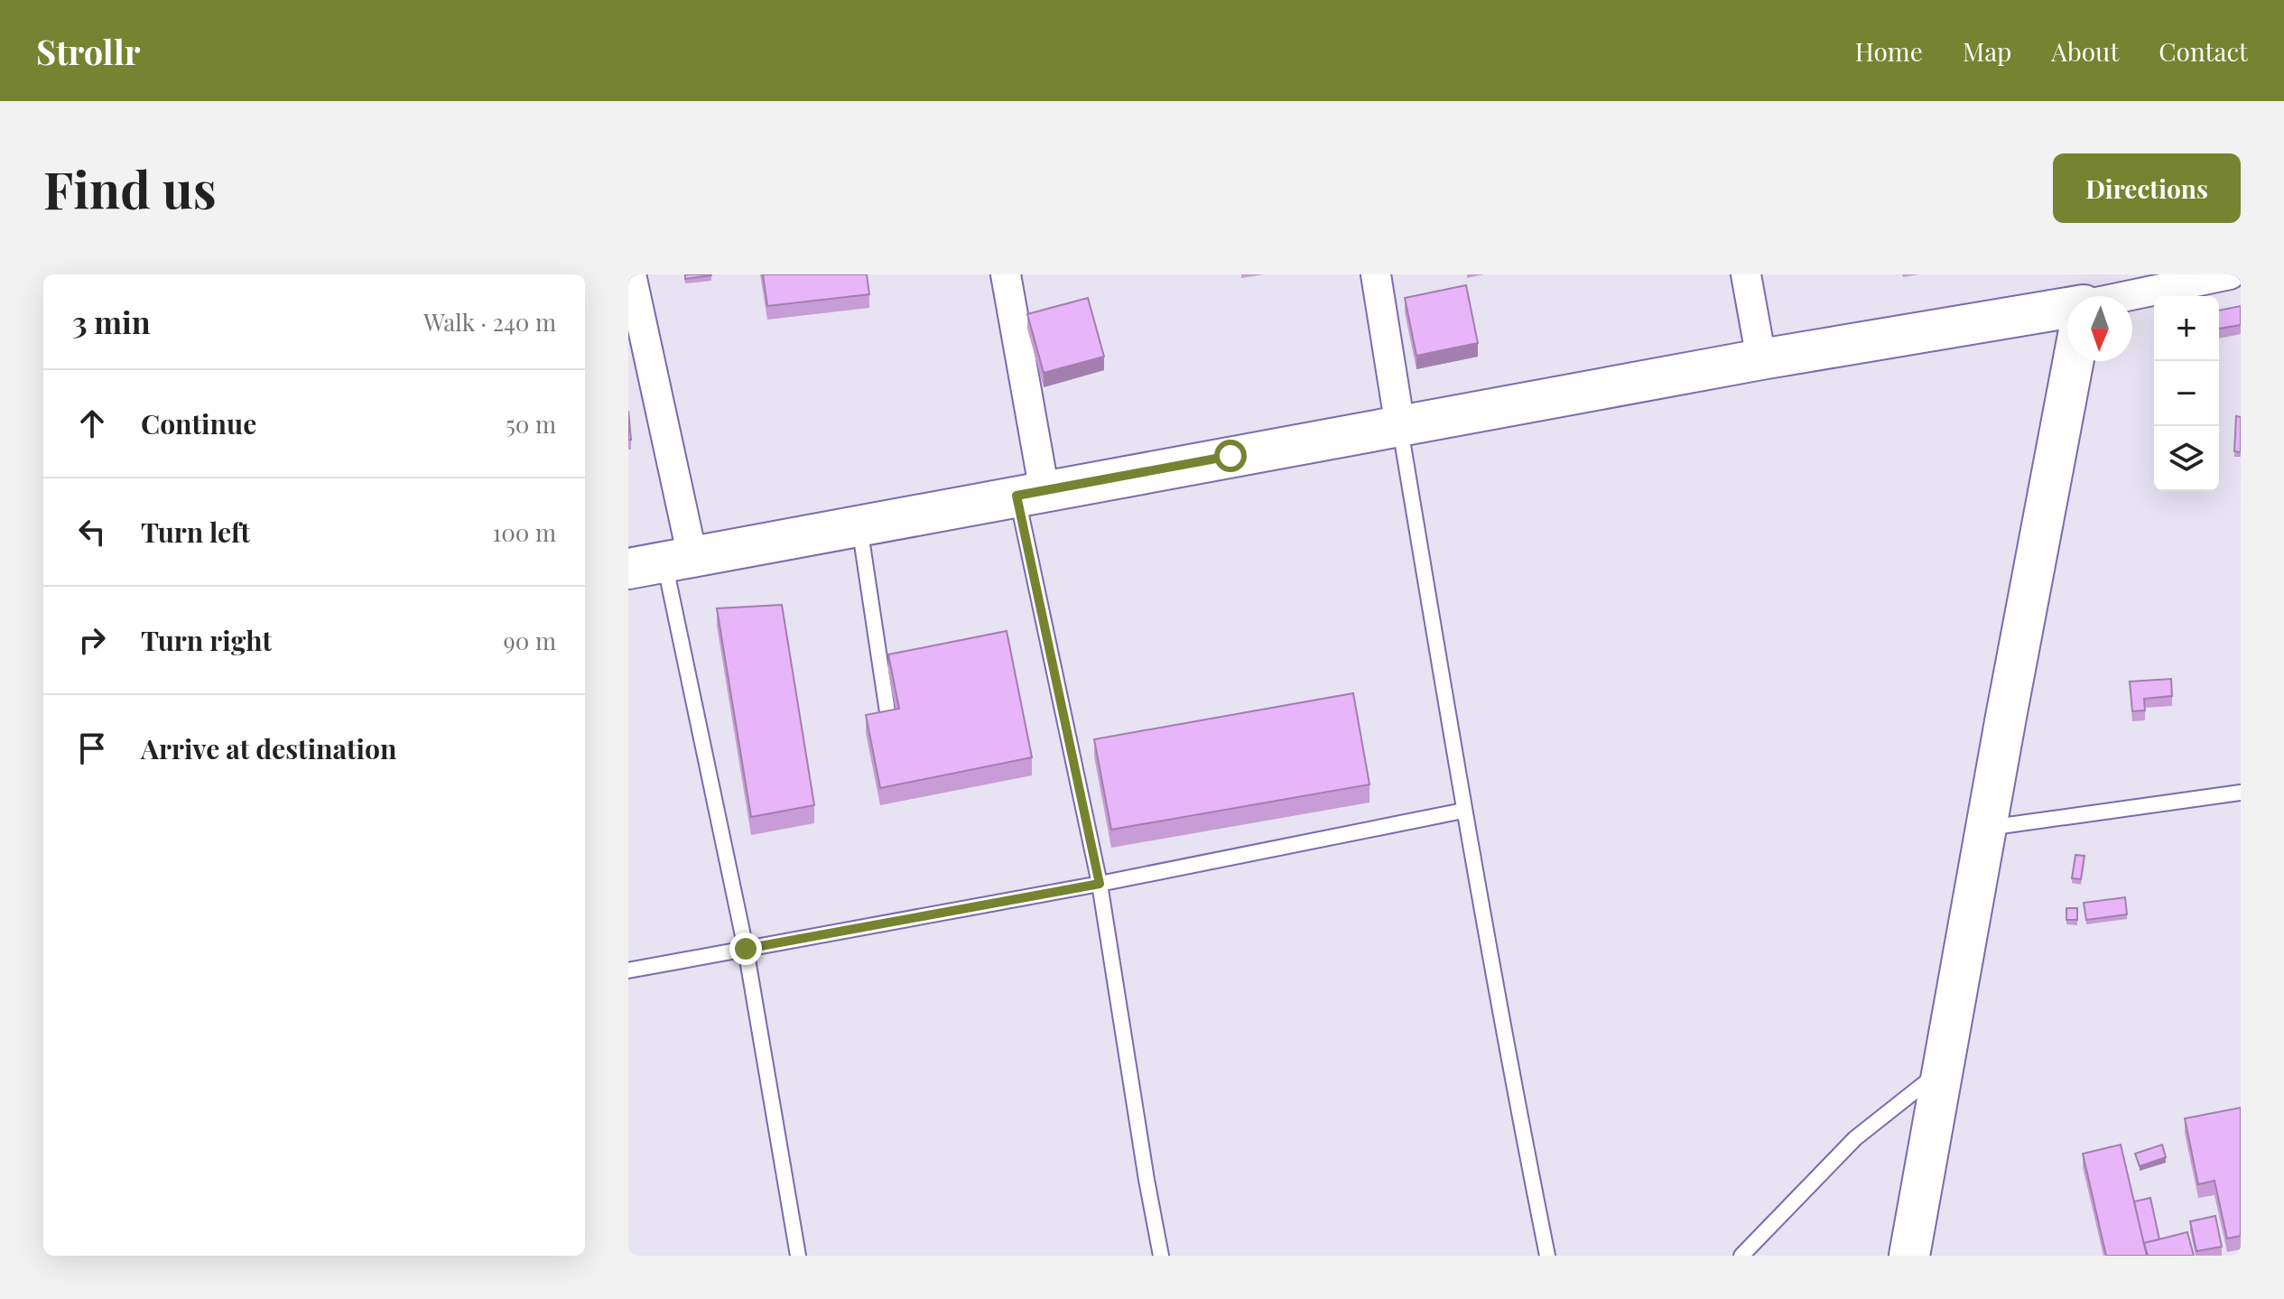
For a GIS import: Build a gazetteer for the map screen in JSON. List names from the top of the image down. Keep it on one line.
{"north":"bottom","page":{"header":"Strollr","nav":["Home","Map","About","Contact"],"buttons":"Directions","title":"Find us","heading":["3 min","Walk · 240 m"],"map_buttons":["+","−"],"list":[["Continue","50 m"],["Turn left","100 m"],["Turn right","90 m"],"Arrive at destination"]}}
